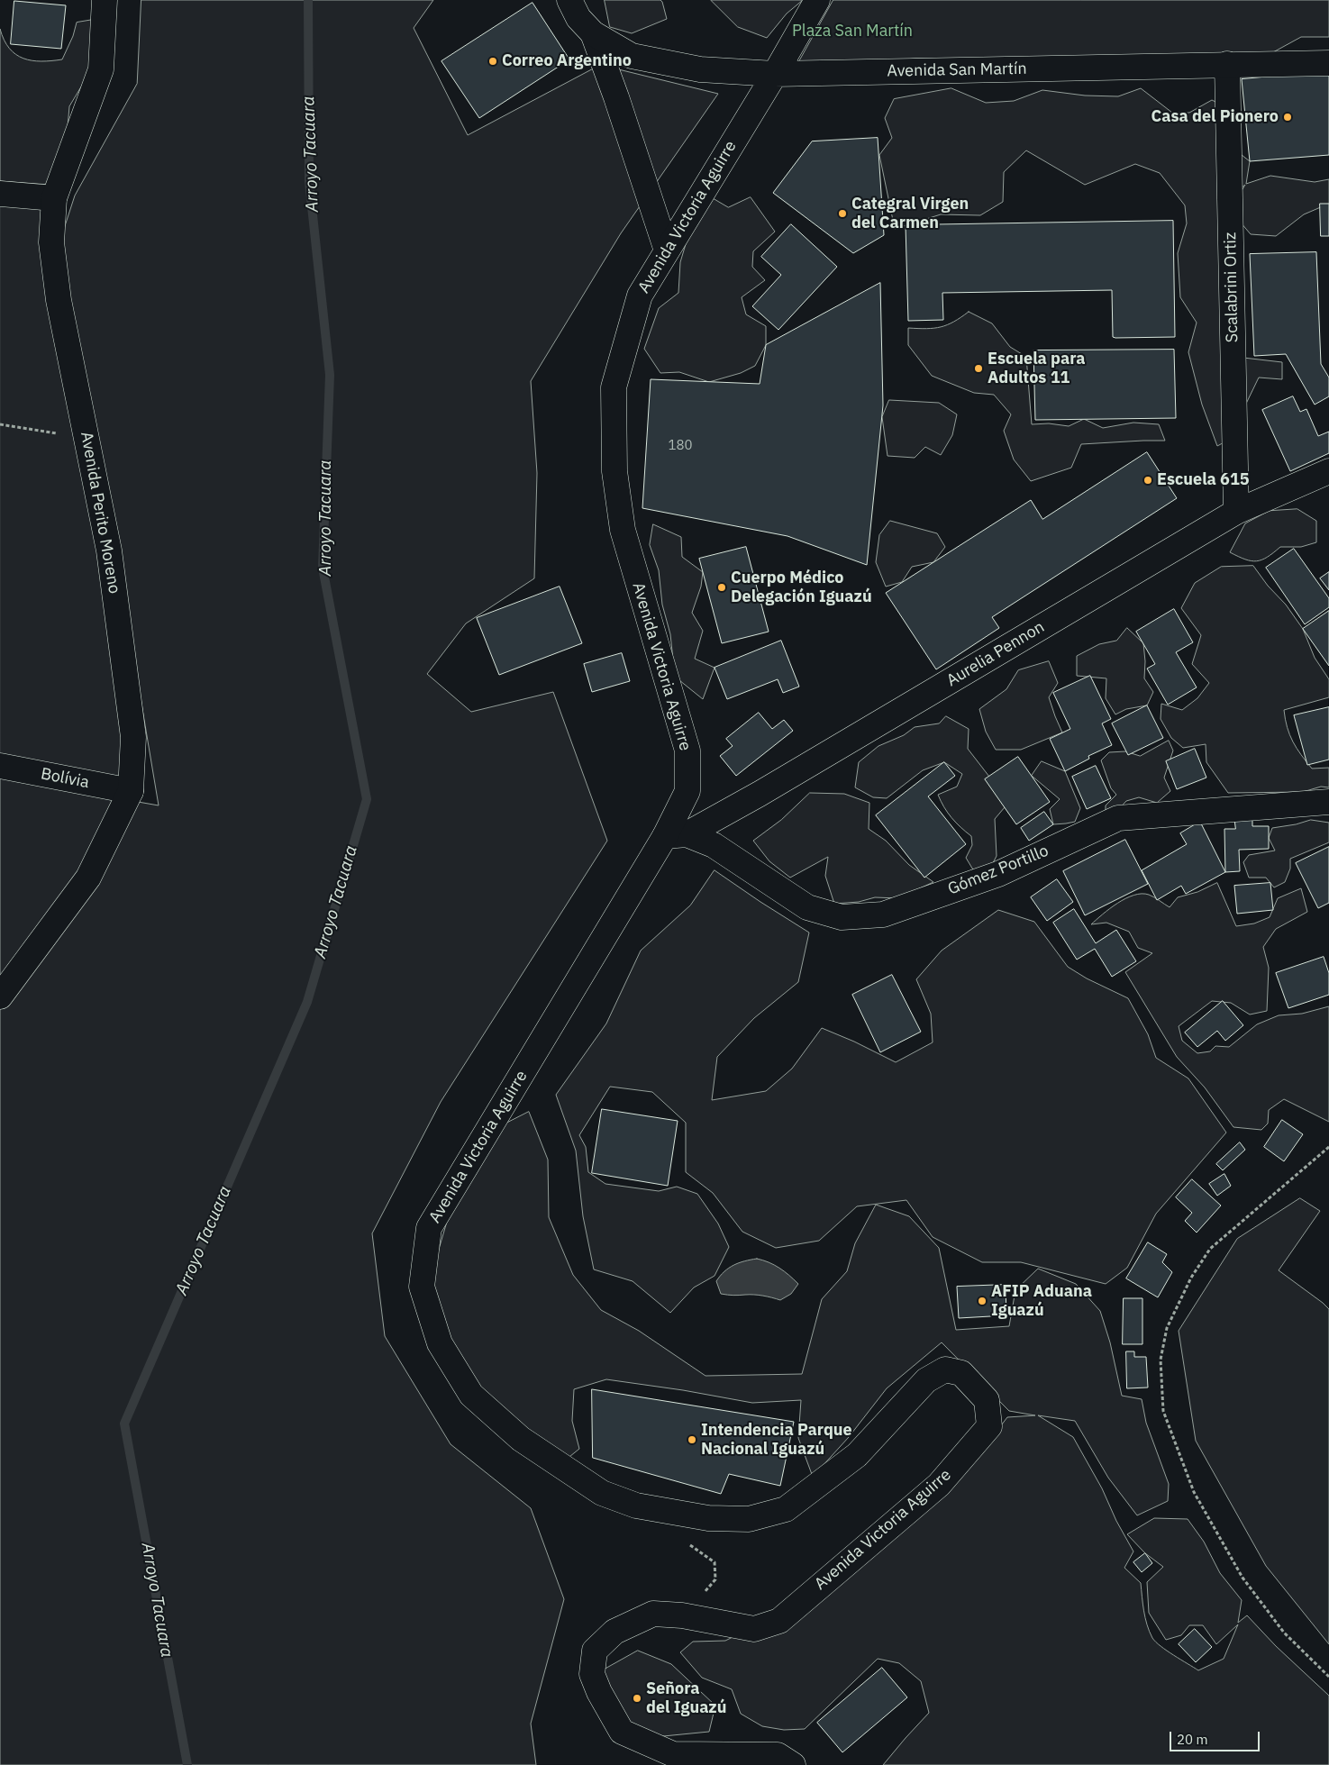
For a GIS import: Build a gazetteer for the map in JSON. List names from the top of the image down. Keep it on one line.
{"streets":{"main road":["Avenida San Martín","Avenida Victoria Aguirre","Scalabrini Ortiz","Avenida Perito Moreno","Aurelia Pennon","Bolívia","Gómez Portillo"]},"crossings":[["Avenida San Martín","Avenida Victoria Aguirre"],["Avenida San Martín","Scalabrini Ortiz"],["Avenida Victoria Aguirre","Aurelia Pennon"],["Avenida Victoria Aguirre","Gómez Portillo"],["Scalabrini Ortiz","Aurelia Pennon"],["Avenida Perito Moreno","Bolívia"],["Aurelia Pennon","Gómez Portillo"]],"water":["Arroyo Tacuara"],"parks":["Plaza San Martín"],"places":["Correo Argentino","Casa del Pionero","Categral Virgen del Carmen","Escuela para Adultos 11","Escuela 615","Cuerpo Médico Delegación Iguazú","AFIP Aduana Iguazú","Intendencia Parque Nacional Iguazú","Señora del Iguazú"],"house_numbers":["180"],"scale_bar":"20 m"}
